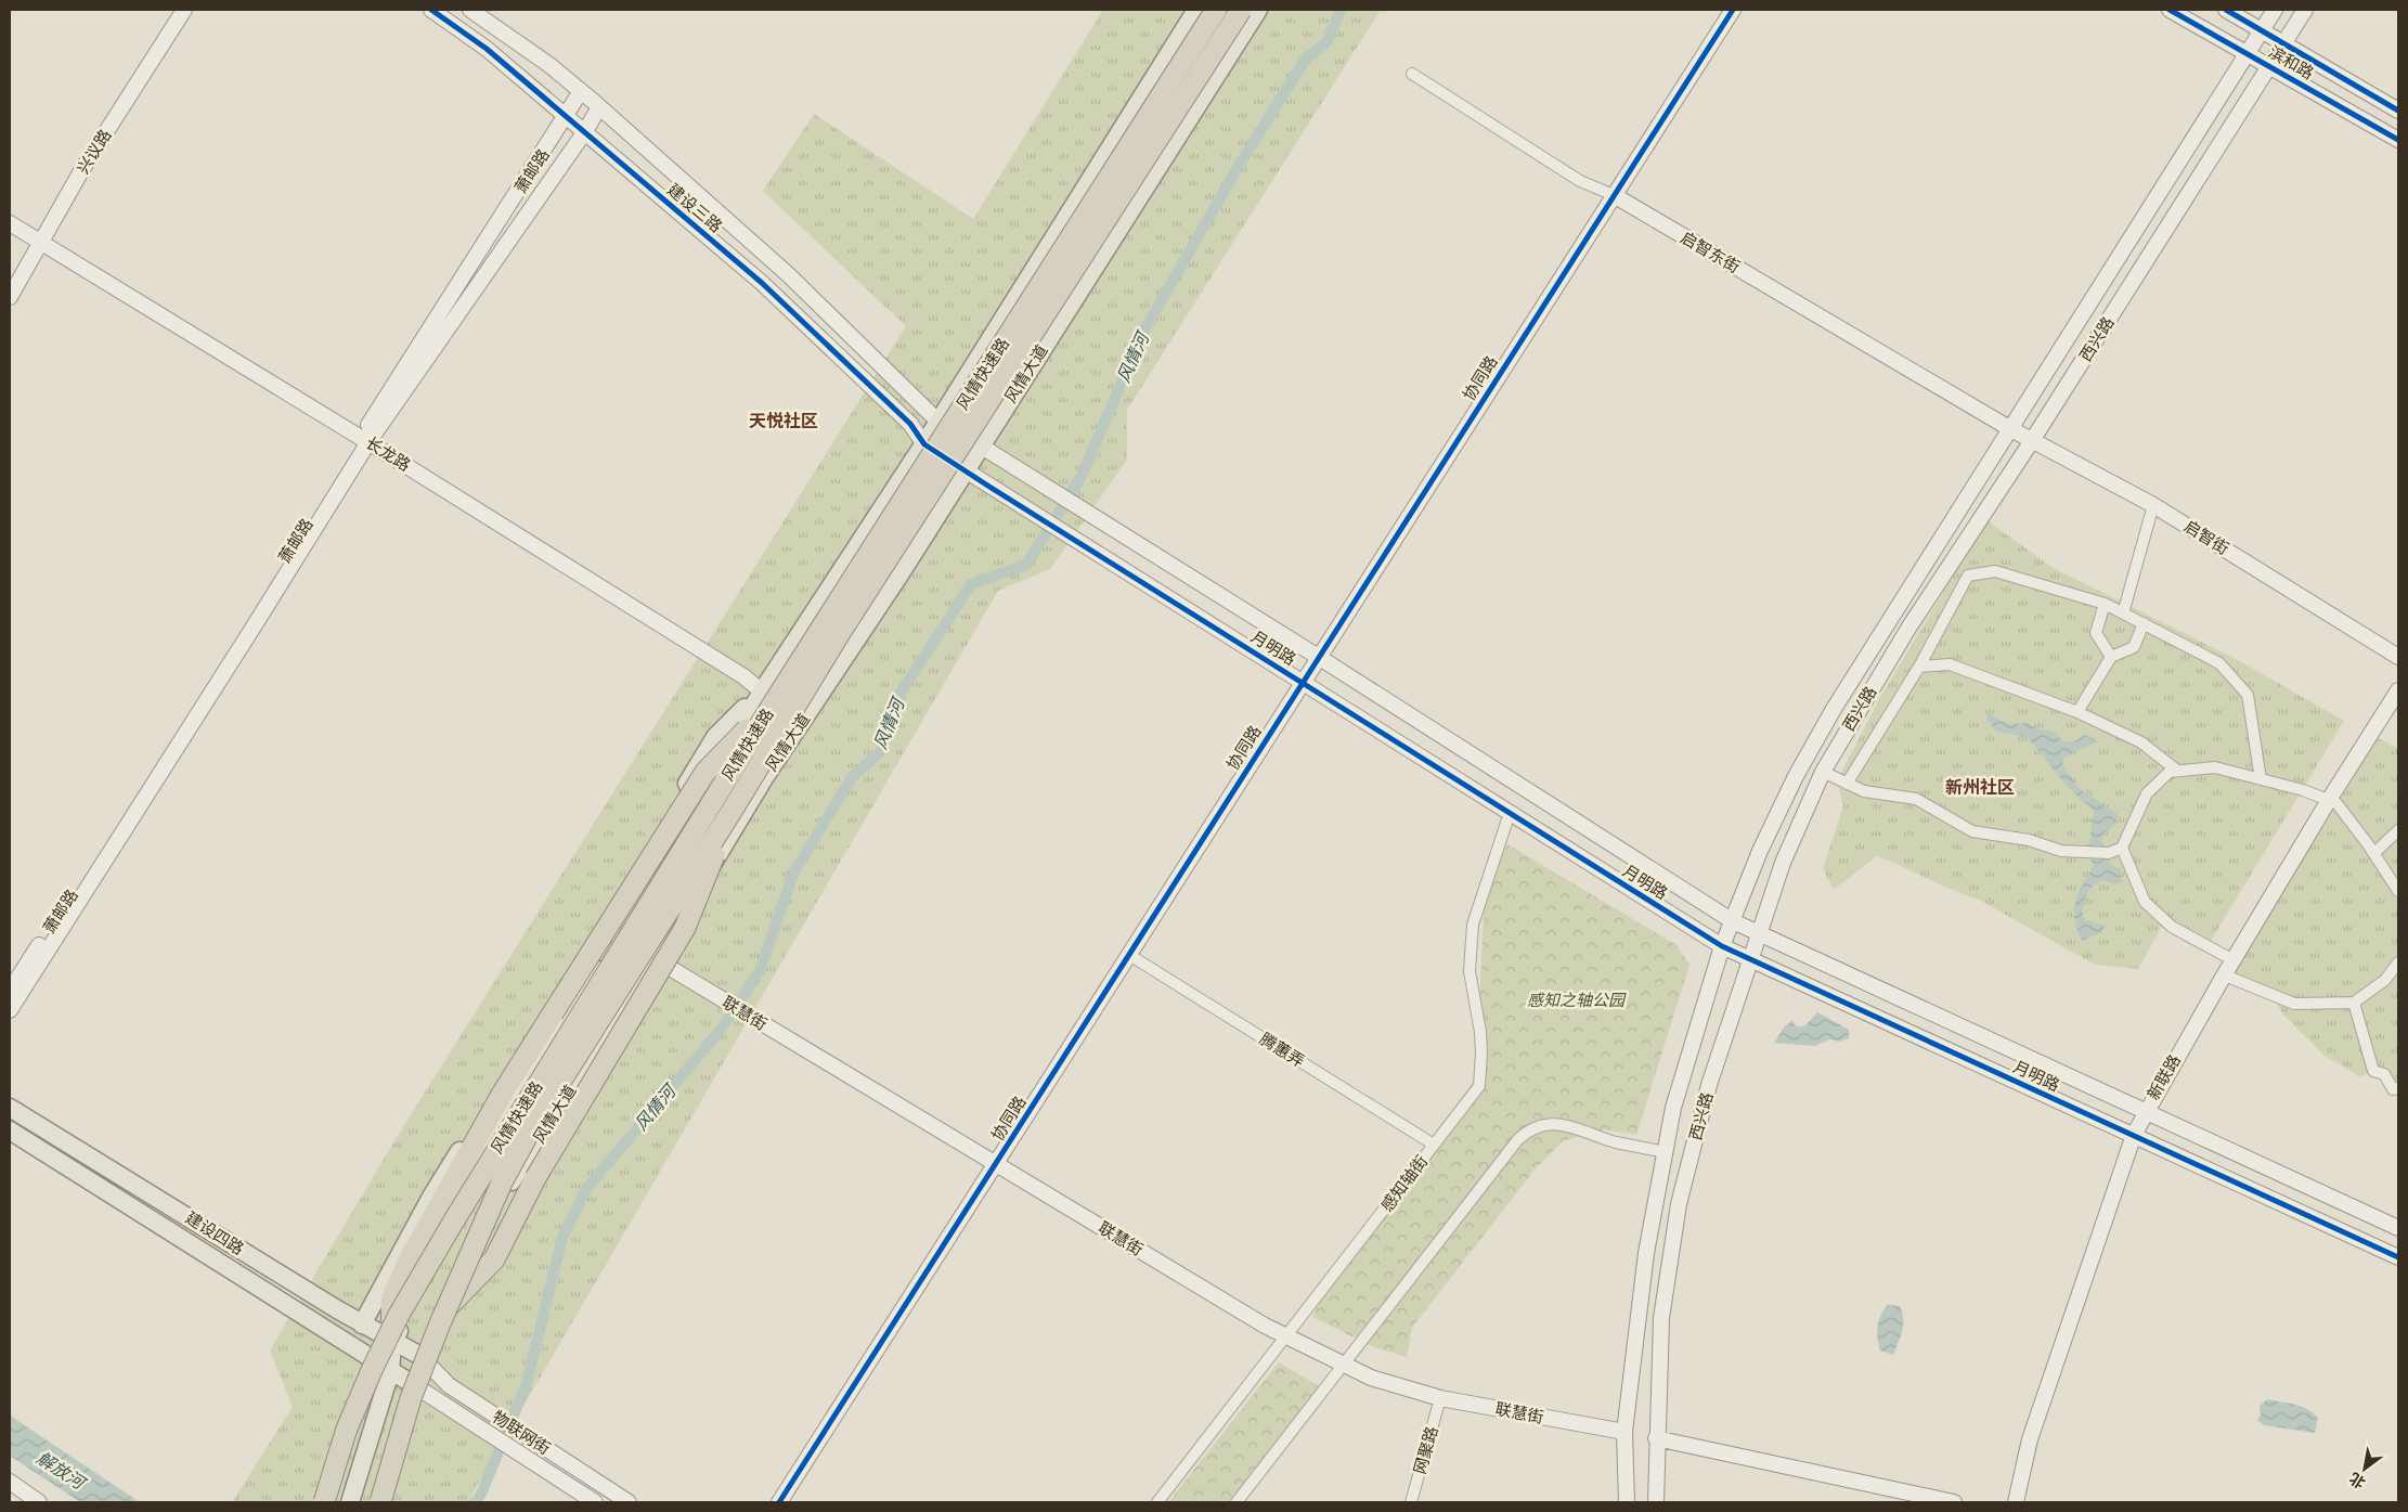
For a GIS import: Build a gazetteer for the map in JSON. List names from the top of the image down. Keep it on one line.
{"streets":{"highway":["风情快速路"],"main road":["风情大道","建设四路"],"street":["滨和路","兴议路","萧邮路","建设三路","启智东街","西兴路","协同路","长龙路","启智街","月明路","联慧街","腾蕙弄","新联路","感知轴街","物联网街","网聚路"]},"crossings":[["滨和路","西兴路"],["兴议路","长龙路"],["萧邮路","建设三路"],["萧邮路","长龙路"],["建设三路","月明路"],["启智东街","西兴路"],["启智东街","协同路"],["启智东街","启智街"],["西兴路","启智街"],["西兴路","月明路"],["西兴路","联慧街"],["风情快速路","长龙路"],["风情大道","月明路"],["风情大道","联慧街"],["风情大道","建设四路"],["风情大道","物联网街"],["协同路","月明路"],["协同路","联慧街"],["协同路","腾蕙弄"],["月明路","新联路"],["月明路","感知轴街"],["联慧街","感知轴街"],["联慧街","网聚路"],["腾蕙弄","感知轴街"],["建设四路","物联网街"]],"districts":["天悦社区","新州社区"],"water":["风情河","解放河"],"parks":["感知之轴公园"],"north":"bottom left"}
